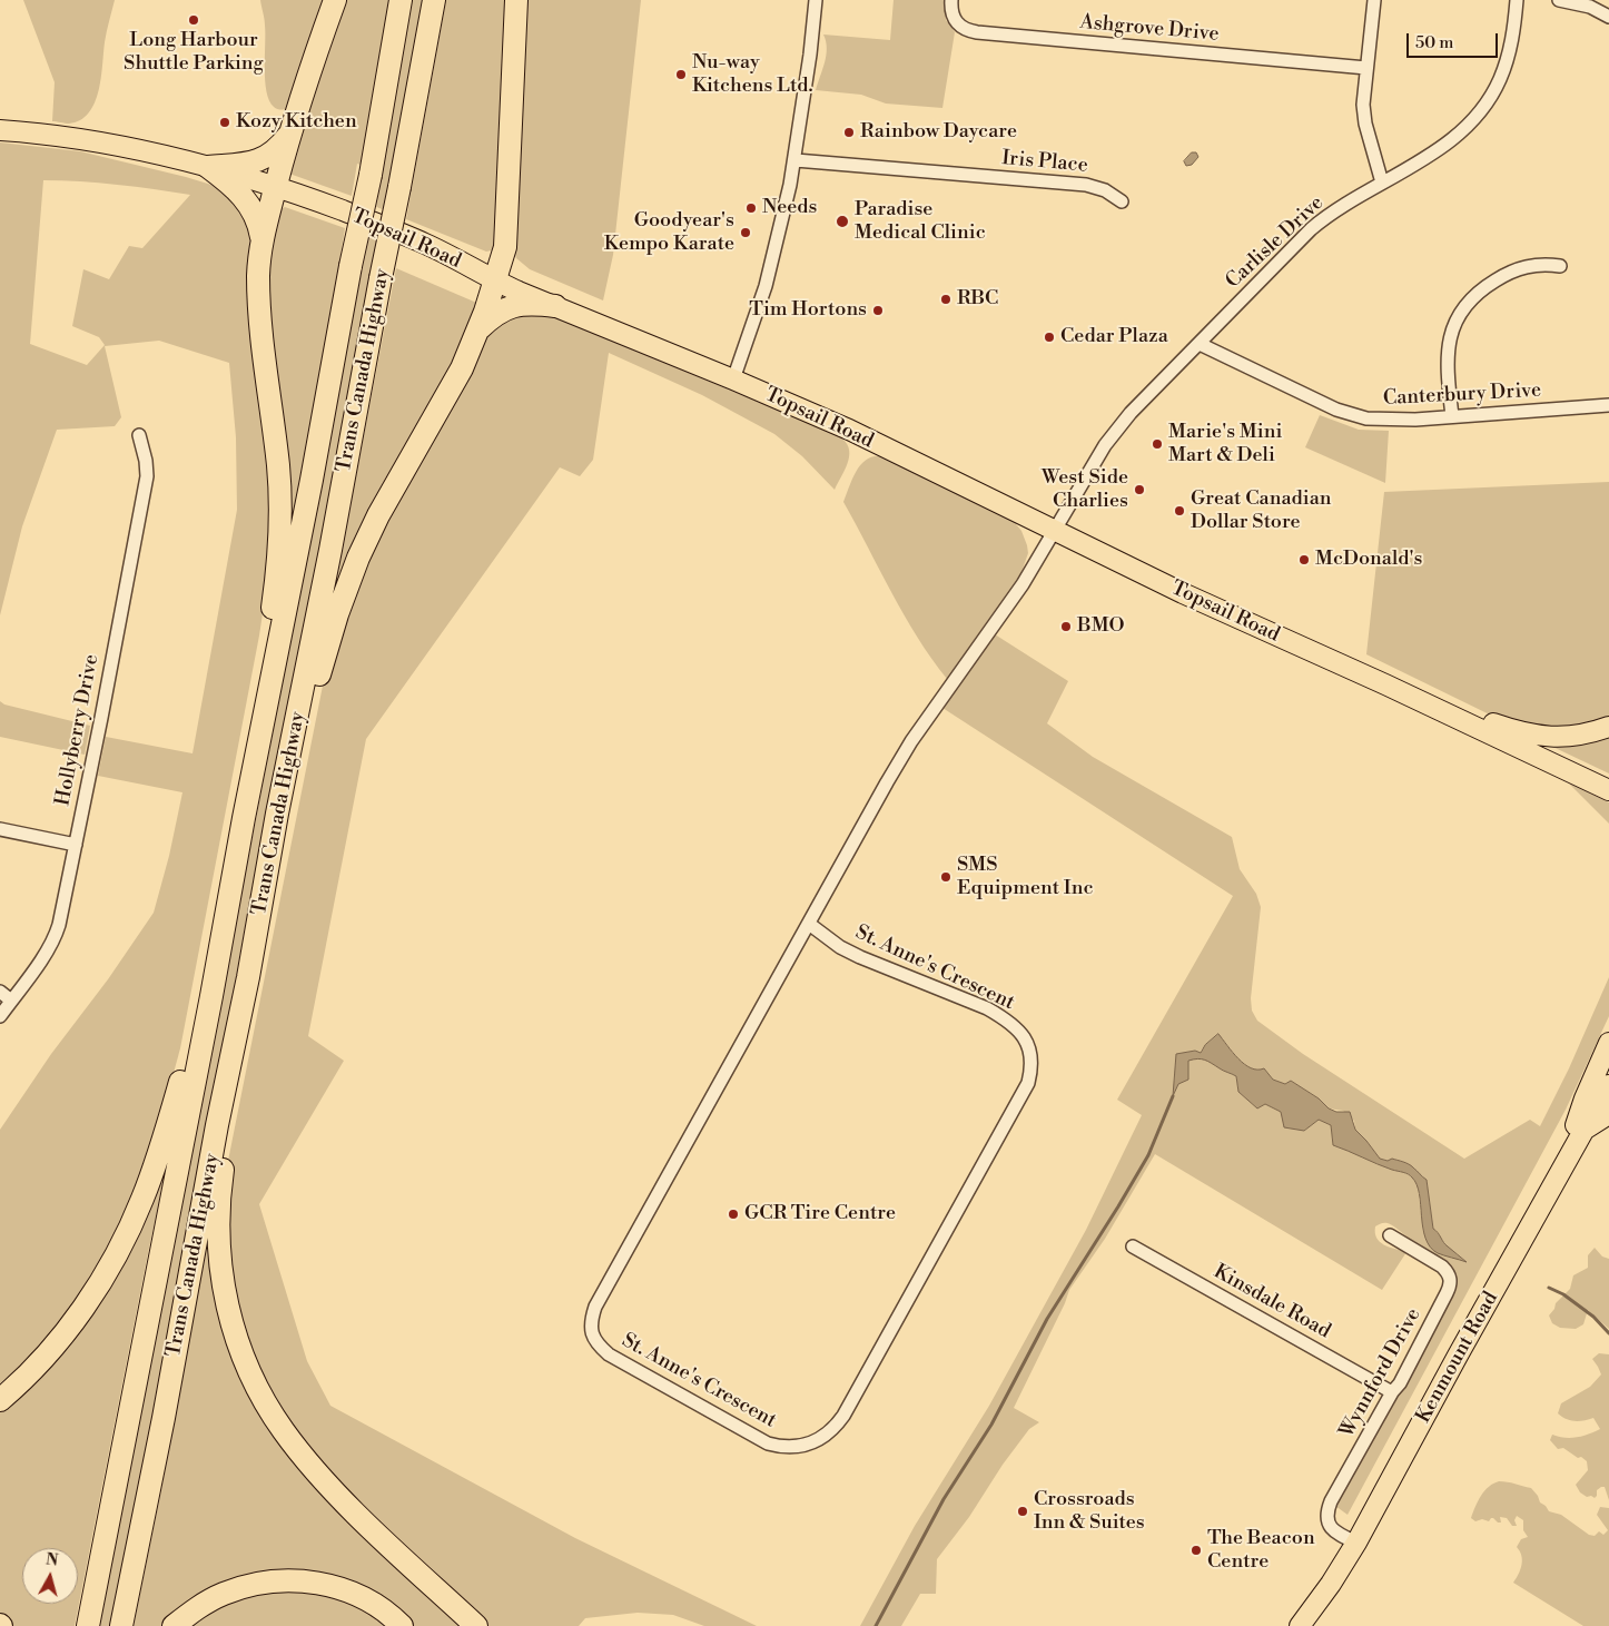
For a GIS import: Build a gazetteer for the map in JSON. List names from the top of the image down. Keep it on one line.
{"streets":{"highway":["Trans Canada Highway"],"main road":["Topsail Road","Kenmount Road"],"street":["Ashgrove Drive","Iris Place","Carlisle Drive","Canterbury Drive","Hollyberry Drive","St. Anne's Crescent","Kinsdale Road","Wynnford Drive"]},"crossings":[["Topsail Road","Carlisle Drive"],["Topsail Road","St. Anne's Crescent"],["Carlisle Drive","Canterbury Drive"],["Carlisle Drive","St. Anne's Crescent"],["Kinsdale Road","Wynnford Drive"],["Kenmount Road","Wynnford Drive"]],"places":["Long Harbour Shuttle Parking","Nu-way Kitchens Ltd.","Kozy Kitchen","Rainbow Daycare","Needs","Paradise Medical Clinic","Goodyear's Kempo Karate","RBC","Tim Hortons","Cedar Plaza","Marie's Mini Mart & Deli","West Side Charlies","Great Canadian Dollar Store","McDonald's","BMO","SMS Equipment Inc","GCR Tire Centre","Crossroads Inn & Suites","The Beacon Centre"],"scale_bar":"50 m","north":"top"}
